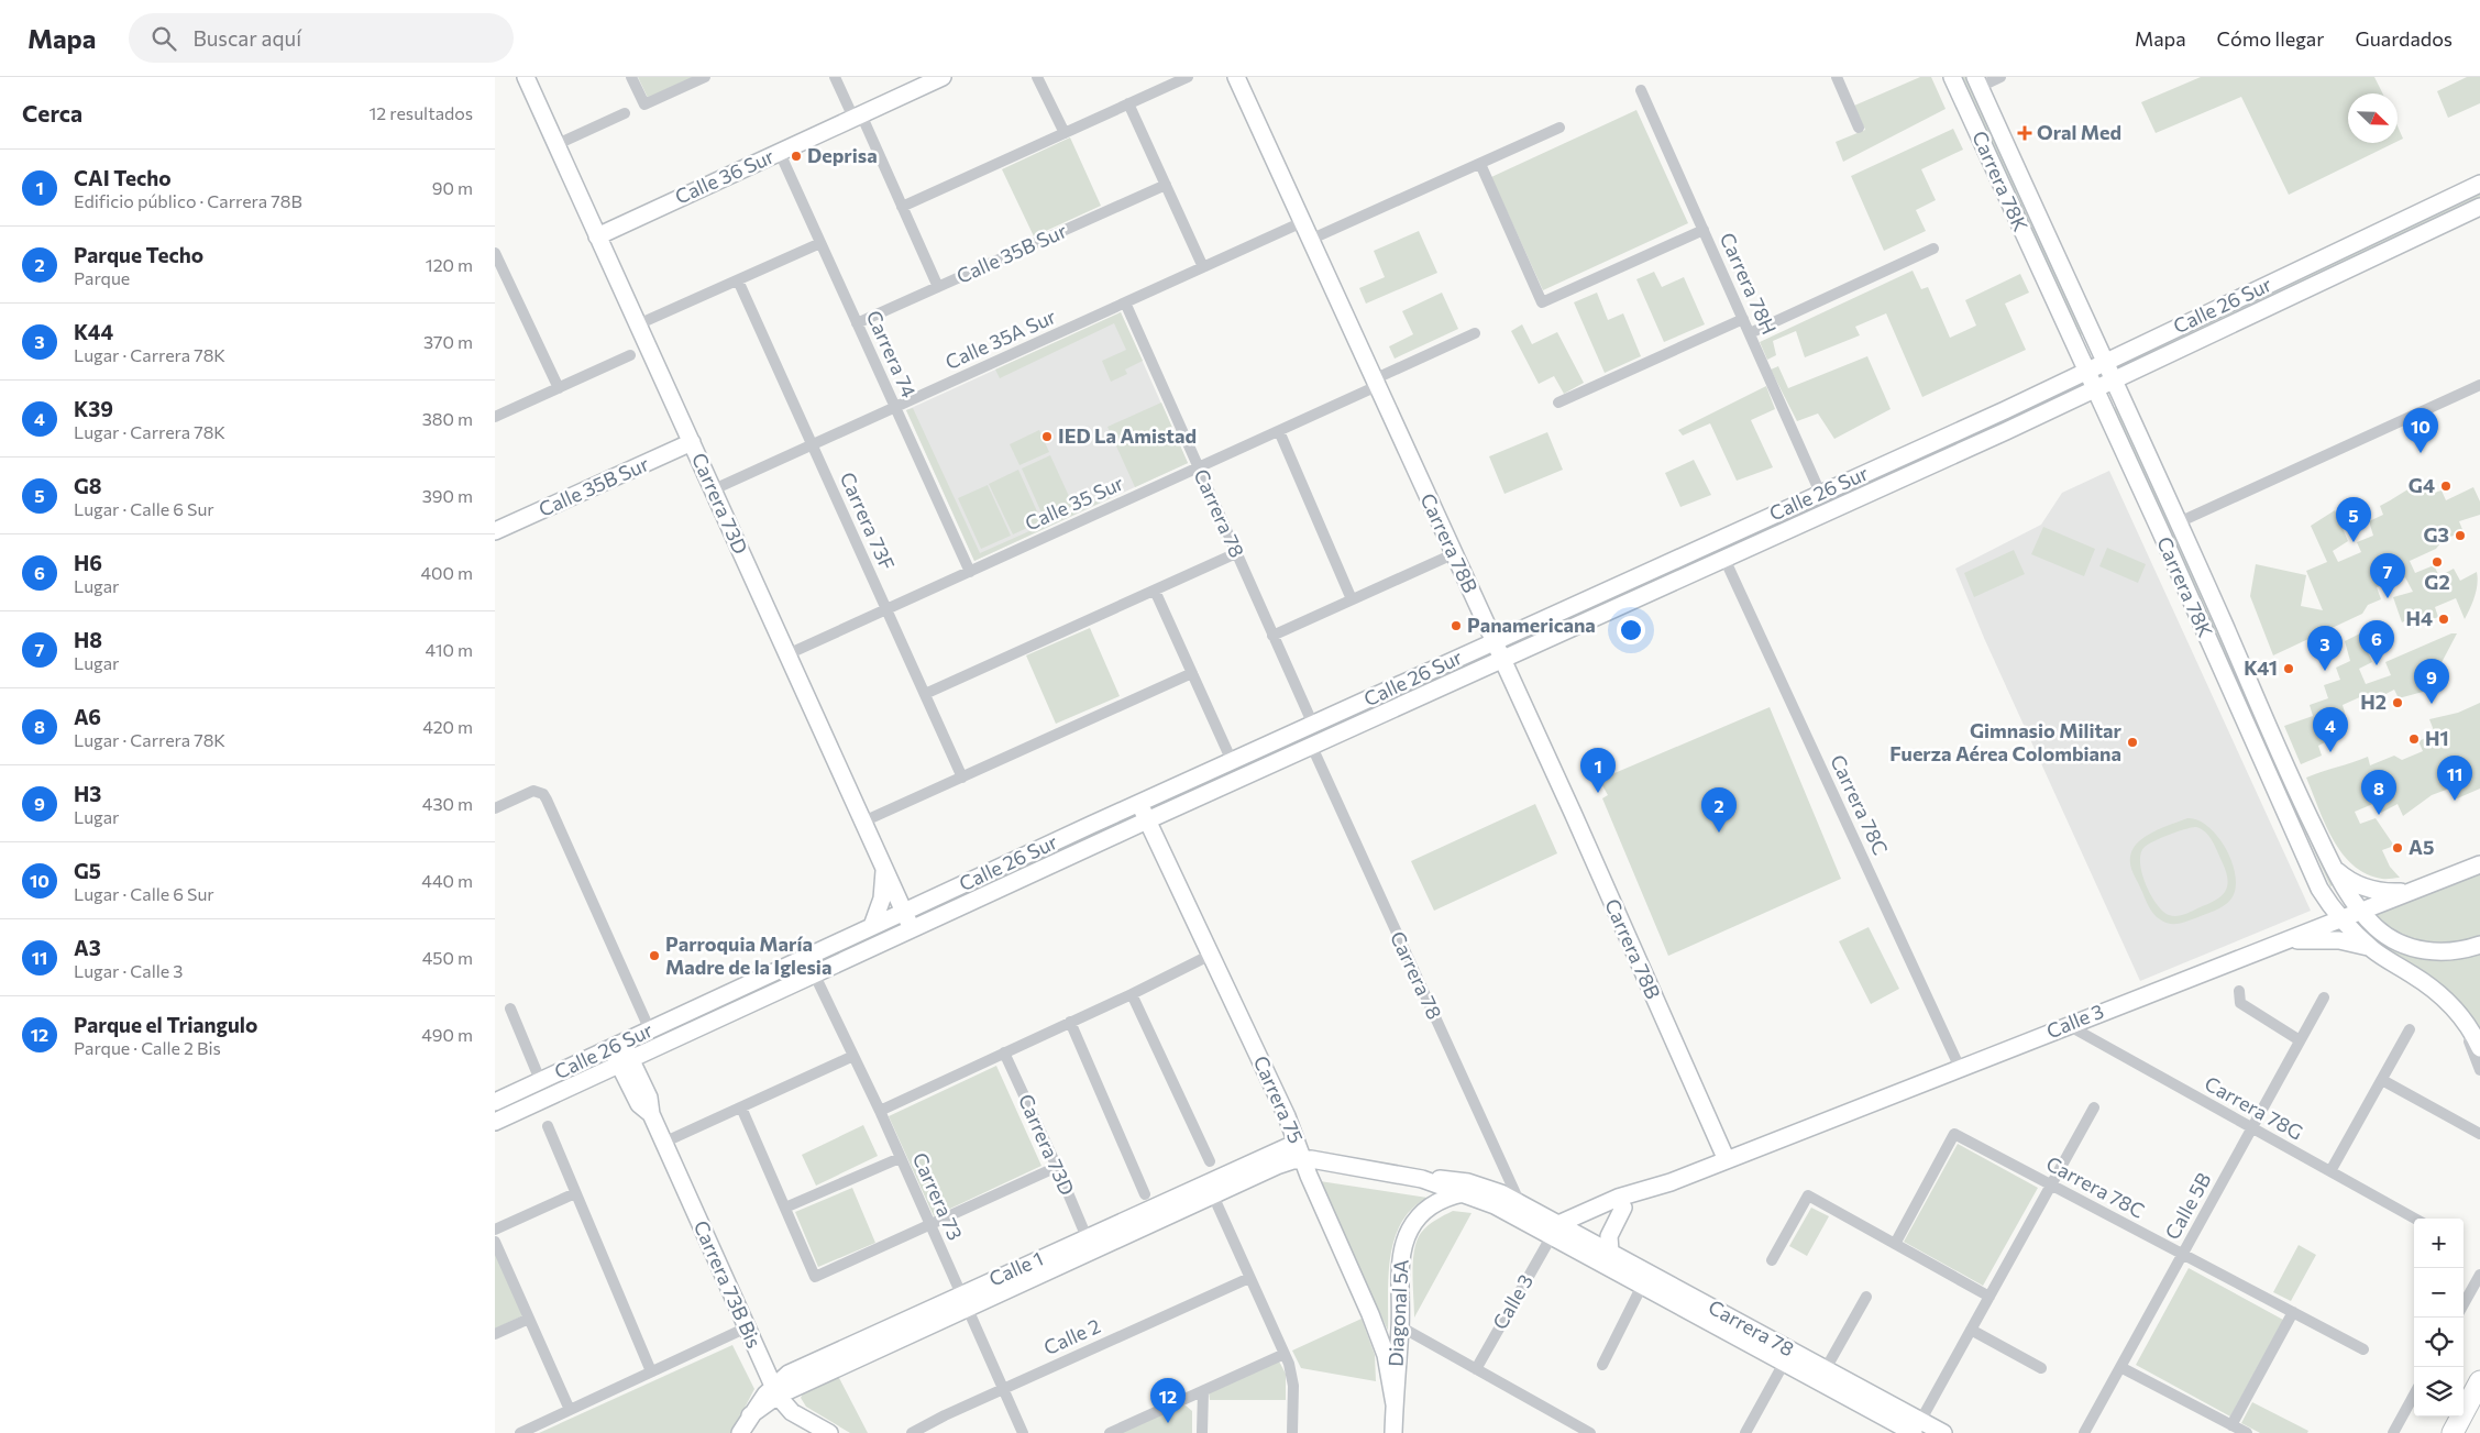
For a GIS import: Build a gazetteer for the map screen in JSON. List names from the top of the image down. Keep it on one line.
{"streets":{"street":["Calle 36 Sur","Carrera 78K","Calle 35B Sur","Carrera 78H","Calle 26 Sur","Calle 35A Sur","Carrera 74","Carrera 73D","Calle 35 Sur","Carrera 78","Carrera 73F","Carrera 78B","Carrera 78C","Calle 3","Carrera 75","Carrera 78G","Carrera 73","Calle 5B","Calle 1","Carrera 73B Bis","Diagonal 5A","Calle 2"]},"crossings":[["Calle 36 Sur","Carrera 74"],["Calle 36 Sur","Carrera 73D"],["Carrera 78K","Calle 26 Sur"],["Carrera 78K","Calle 3"],["Calle 35B Sur","Carrera 74"],["Calle 35B Sur","Carrera 73D"],["Carrera 78H","Calle 26 Sur"],["Calle 26 Sur","Carrera 73D"],["Calle 26 Sur","Carrera 78"],["Calle 26 Sur","Carrera 78B"],["Calle 26 Sur","Carrera 78C"],["Calle 26 Sur","Carrera 75"],["Calle 26 Sur","Carrera 73"],["Calle 26 Sur","Carrera 73B Bis"],["Calle 35A Sur","Carrera 74"],["Calle 35A Sur","Carrera 73D"],["Calle 35A Sur","Carrera 78"],["Calle 35A Sur","Carrera 73F"],["Calle 35A Sur","Carrera 78B"],["Carrera 74","Calle 35 Sur"],["Carrera 73D","Calle 35 Sur"],["Carrera 73D","Calle 1"],["Calle 35 Sur","Carrera 78"],["Calle 35 Sur","Carrera 73F"],["Calle 35 Sur","Carrera 78B"],["Carrera 78","Calle 3"],["Carrera 78B","Calle 3"],["Carrera 78C","Calle 3"],["Carrera 78C","Calle 5B"],["Calle 3","Carrera 78G"],["Carrera 75","Calle 1"],["Carrera 75","Diagonal 5A"],["Carrera 78G","Calle 5B"],["Carrera 73","Calle 1"],["Carrera 73","Calle 2"],["Calle 1","Carrera 73B Bis"]],"places":{"health":["Oral Med"],"other":["Deprisa","IED La Amistad","G4","G3","G2","H4","Panamericana","K41","H2","H1","Gimnasio Militar Fuerza Aérea Colombiana","A5","Parroquia María Madre de la Iglesia"]},"north":"bottom right","page":{"header":"Mapa","search":"Buscar aquí","nav":["Mapa","Cómo llegar","Guardados"],"heading":["Cerca","12 resultados"],"list":[{"mark":"1","name":"CAI Techo","note":"Edificio público · Carrera 78B","value":"90 m"},{"mark":"2","name":"Parque Techo","note":"Parque","value":"120 m"},{"mark":"3","name":"K44","note":"Lugar · Carrera 78K","value":"370 m"},{"mark":"4","name":"K39","note":"Lugar · Carrera 78K","value":"380 m"},{"mark":"5","name":"G8","note":"Lugar · Calle 6 Sur","value":"390 m"},{"mark":"6","name":"H6","note":"Lugar","value":"400 m"},{"mark":"7","name":"H8","note":"Lugar","value":"410 m"},{"mark":"8","name":"A6","note":"Lugar · Carrera 78K","value":"420 m"},{"mark":"9","name":"H3","note":"Lugar","value":"430 m"},{"mark":"10","name":"G5","note":"Lugar · Calle 6 Sur","value":"440 m"},{"mark":"11","name":"A3","note":"Lugar · Calle 3","value":"450 m"},{"mark":"12","name":"Parque el Triangulo","note":"Parque · Calle 2 Bis","value":"490 m"}],"pins":["10","5","7","6","3","9","4","1","11","8","2","12"],"map_buttons":["+","−"]}}
